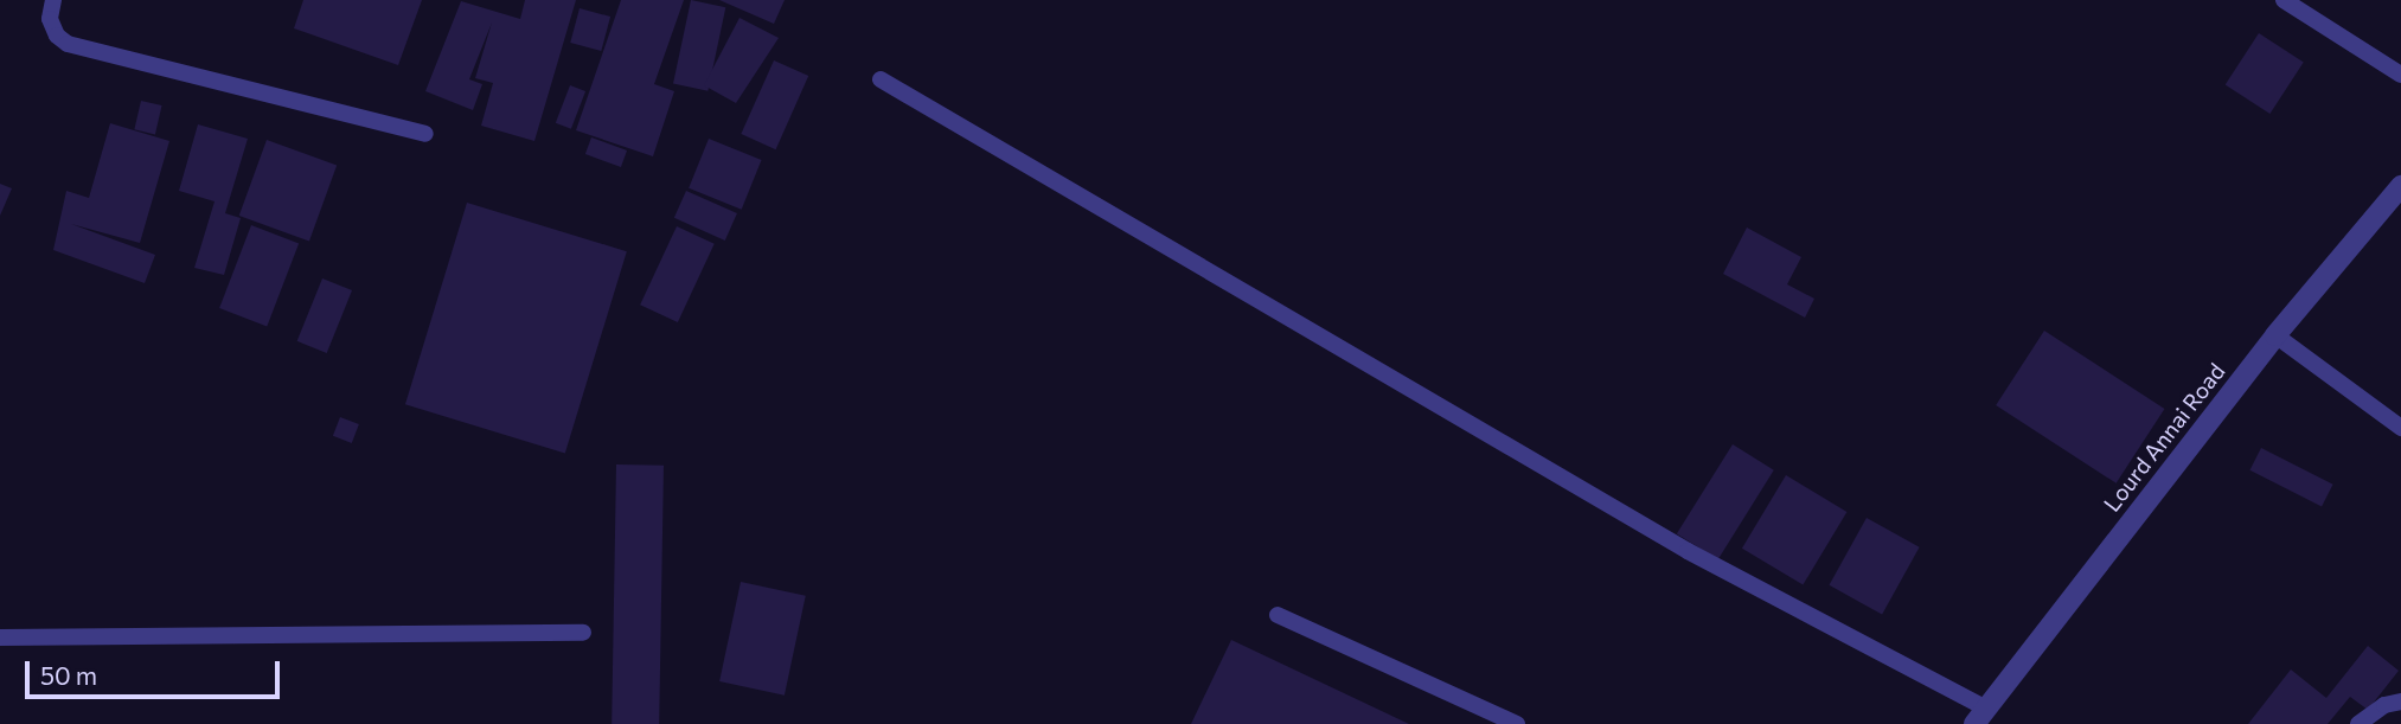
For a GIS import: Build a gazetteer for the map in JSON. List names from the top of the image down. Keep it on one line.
{"streets":{"street":["Lourd Annai Road"]},"scale_bar":"50 m"}
